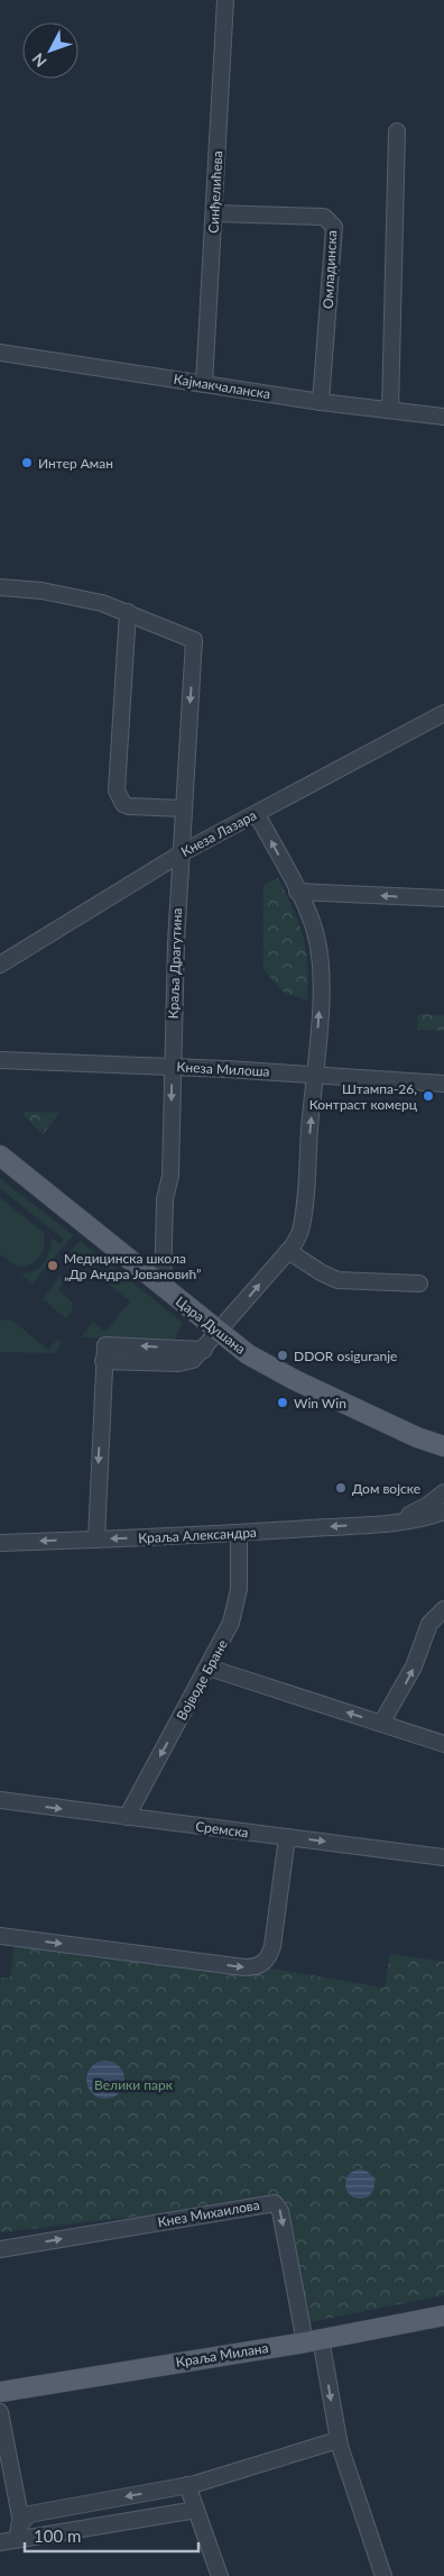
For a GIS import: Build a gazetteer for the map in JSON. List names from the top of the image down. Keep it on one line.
{"streets":{"main road":["Цара Душана","Краља Милана"],"street":["Синђелићева","Омладинска","Кајмакчаланска","Кнеза Лазара","Краља Драгутина","Кнеза Милоша","Краља Александра","Војводе Бране","Сремска","Кнез Михаилова"]},"crossings":[["Синђелићева","Омладинска"],["Синђелићева","Кајмакчаланска"],["Омладинска","Кајмакчаланска"],["Кнеза Лазара","Краља Драгутина"],["Краља Драгутина","Кнеза Милоша"],["Краља Драгутина","Цара Душана"],["Краља Александра","Војводе Бране"],["Војводе Бране","Сремска"],["Кнез Михаилова","Краља Милана"]],"one_way":["Краља Александра","Војводе Бране"],"parks":["Велики парк"],"places":["Интер Аман","Штампа-26, Контраст комерц","Медицинска школа „Др Андра Јовановић”","DDOR osiguranje","Win Win","Дом војске"],"scale_bar":"100 m","north":"bottom left"}
